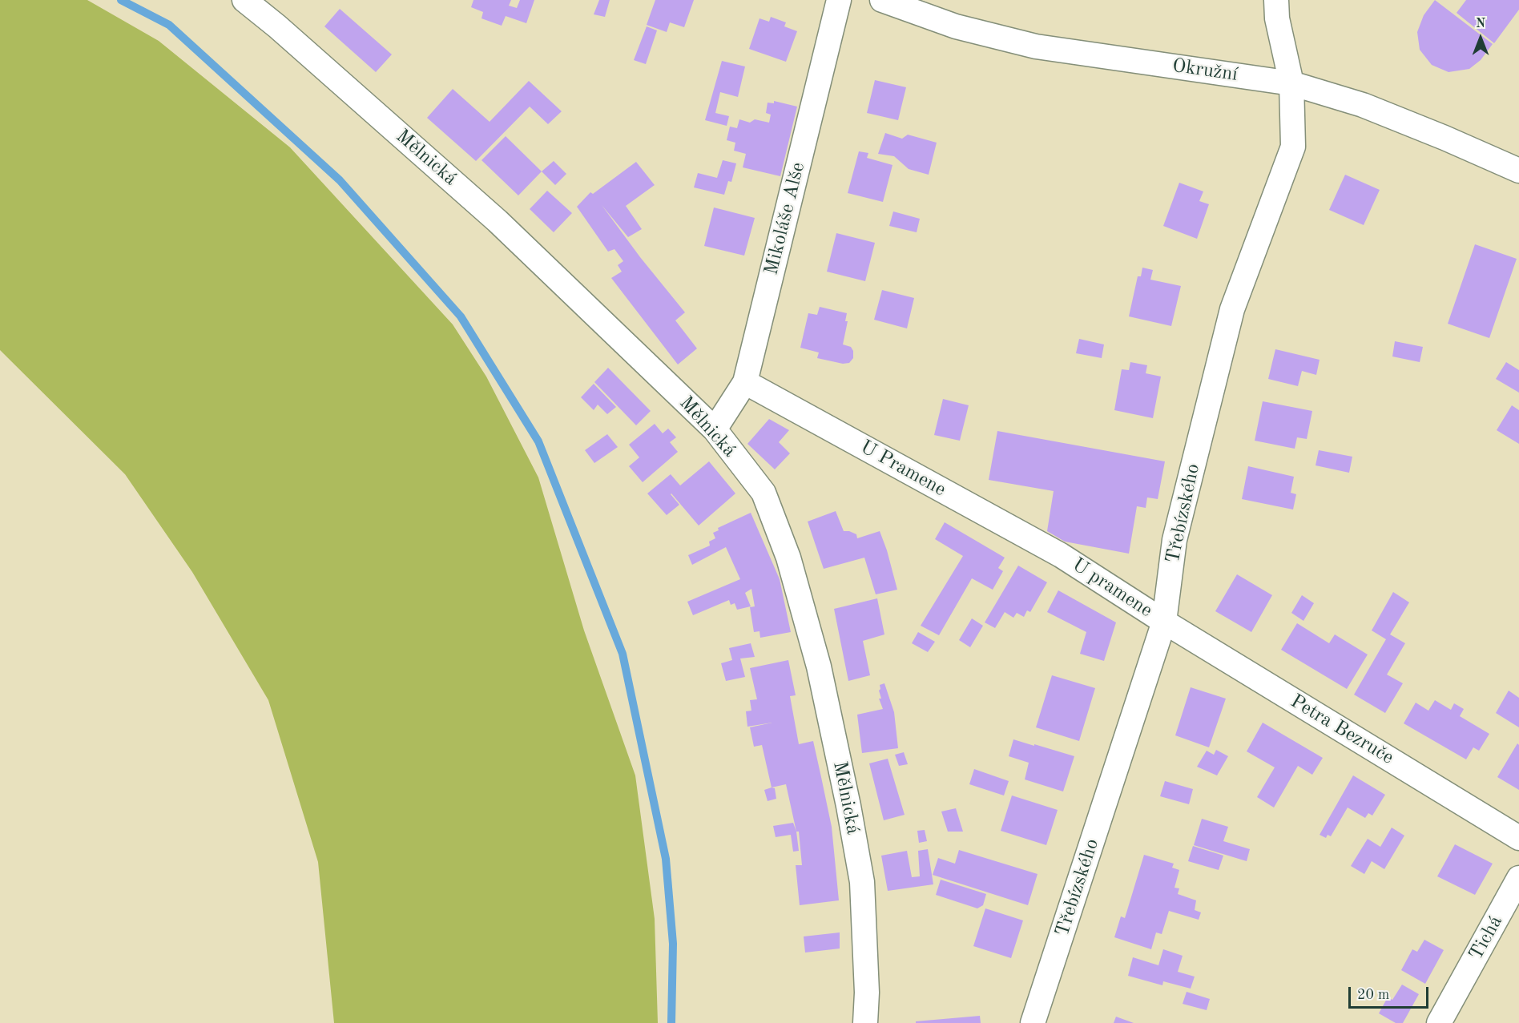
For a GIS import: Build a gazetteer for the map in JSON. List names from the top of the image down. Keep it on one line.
{"streets":{"street":["Okružní","Mělnická","Mikoláše Alše","U Pramene","Třebízského","U pramene","Petra Bezruče","Tichá"]},"crossings":[["Okružní","Třebízského"],["Mělnická","Mikoláše Alše"],["Mikoláše Alše","U Pramene"],["U Pramene","U pramene"],["Třebízského","U pramene"],["Třebízského","Petra Bezruče"],["U pramene","Petra Bezruče"]],"scale_bar":"20 m","north":"top"}
